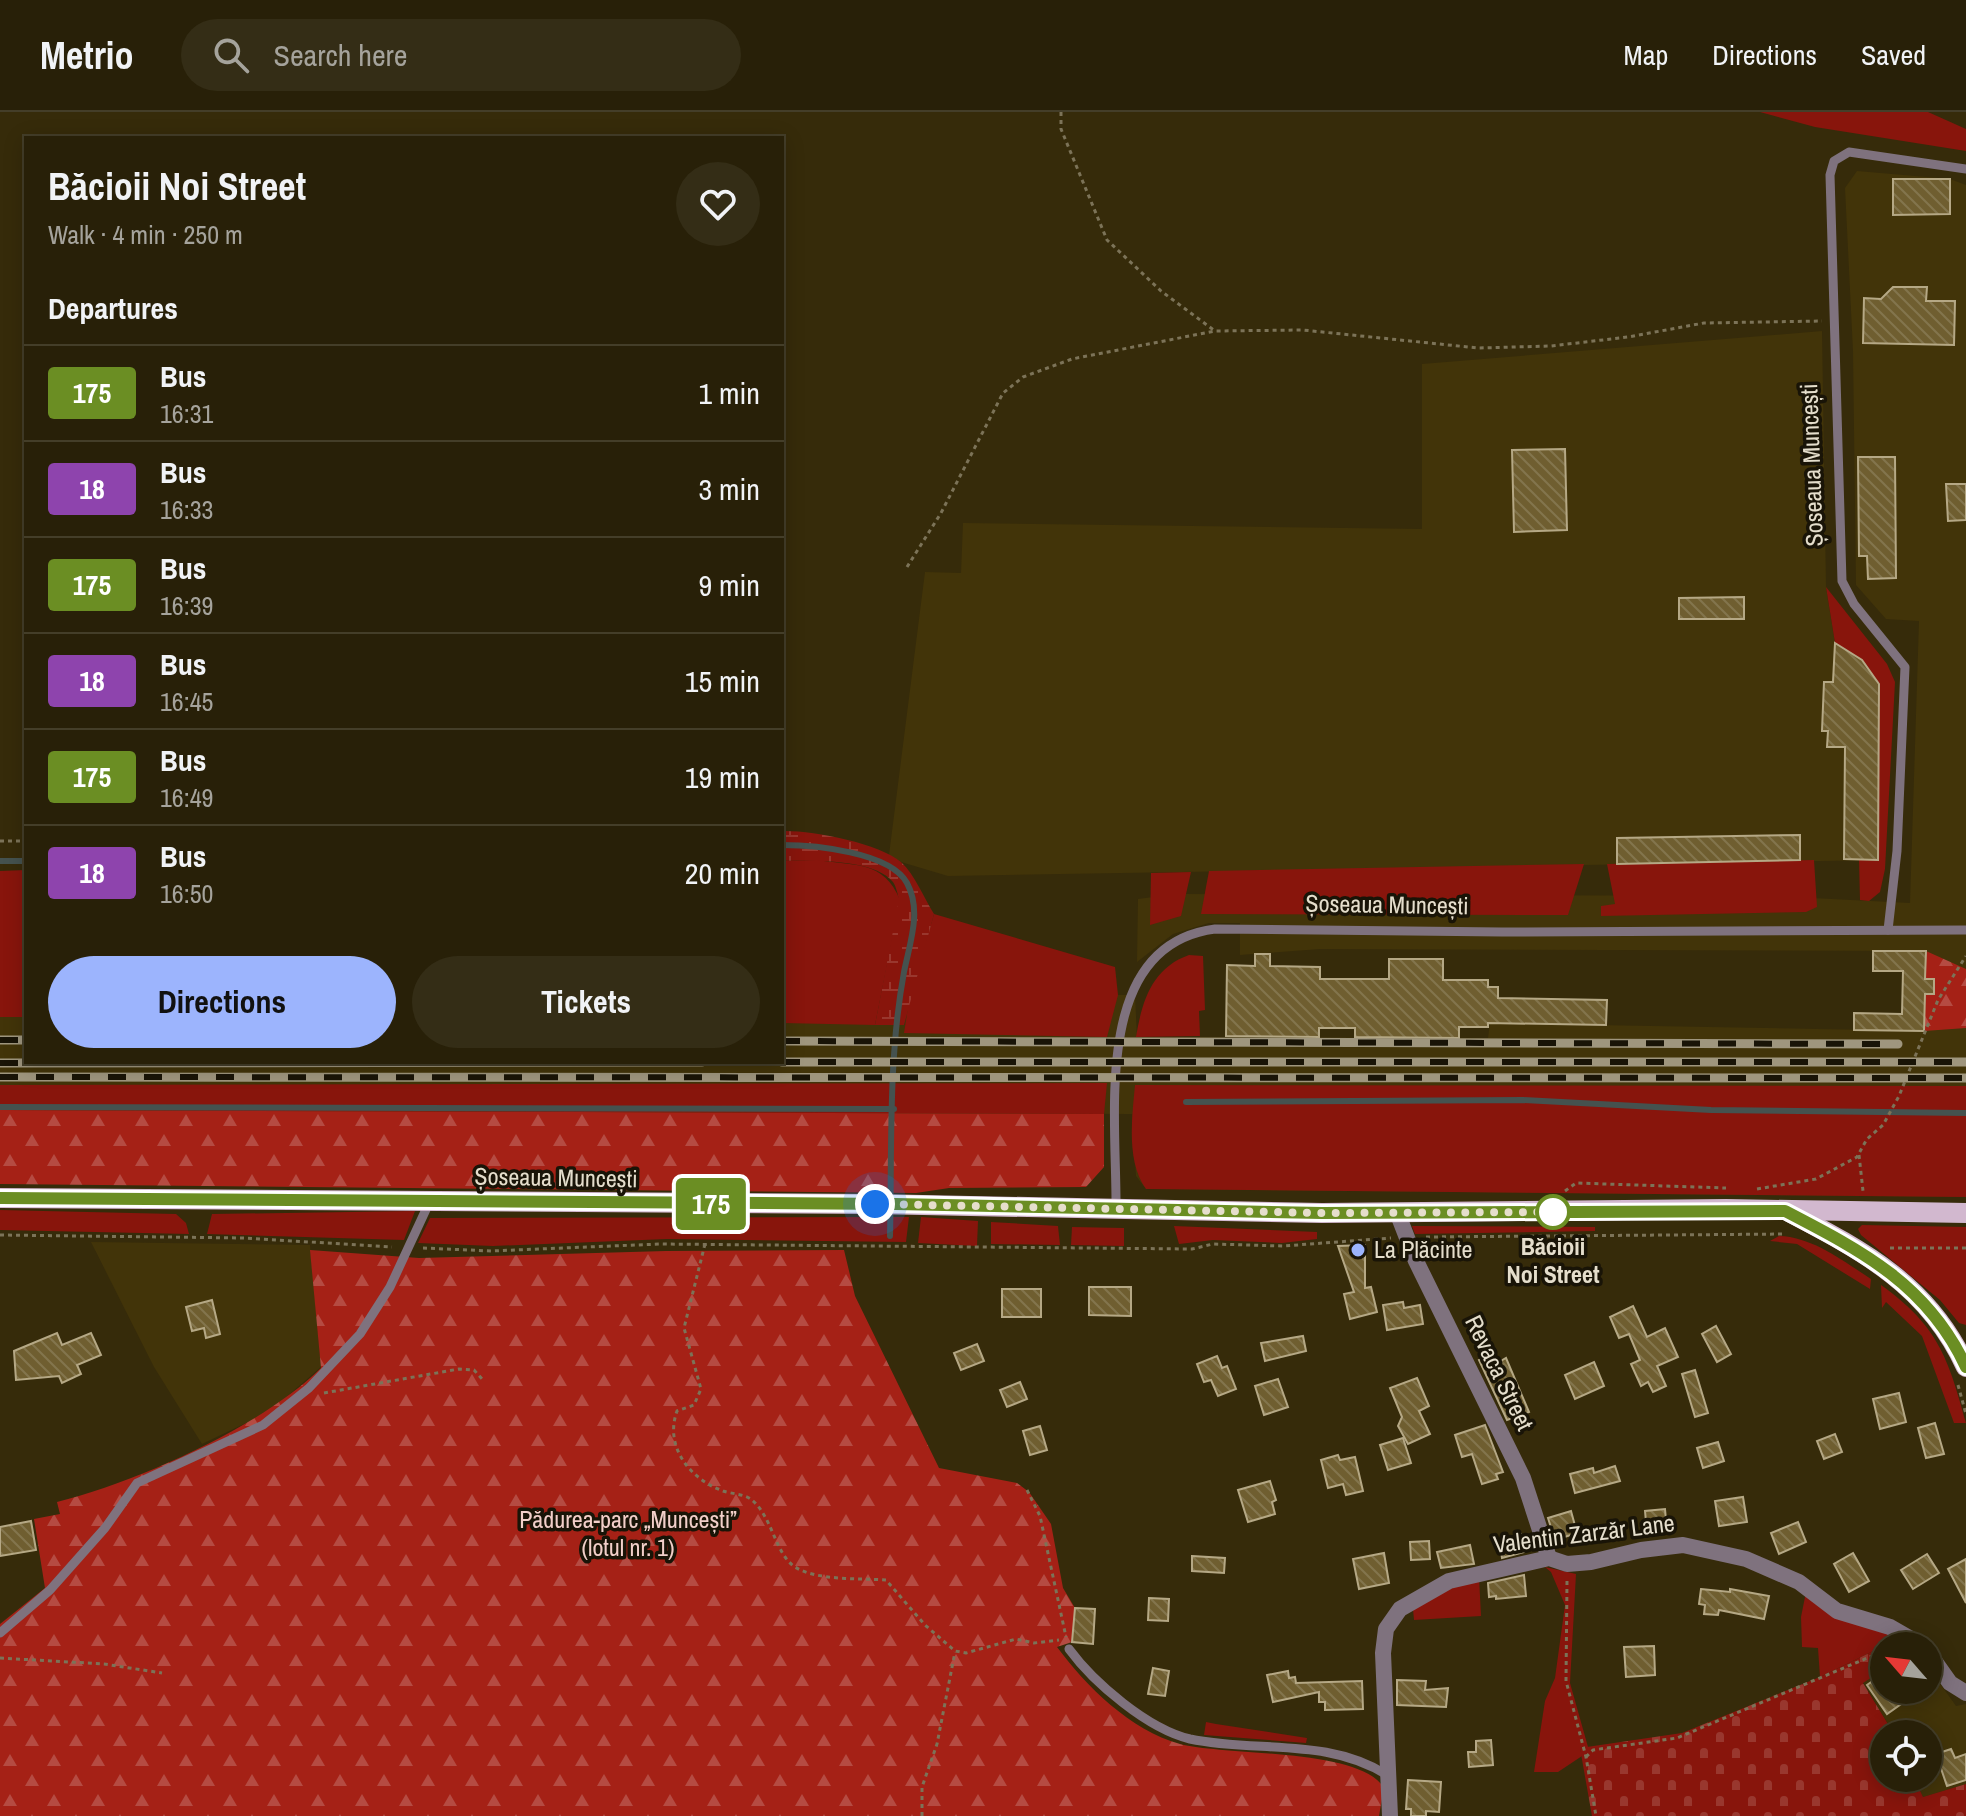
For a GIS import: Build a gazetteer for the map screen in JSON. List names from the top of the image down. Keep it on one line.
{"streets":{"main road":["Șoseaua Muncești"],"street":["Revaca Street","Valentin Zarzăr Lane"]},"crossings":[["Șoseaua Muncești","Revaca Street"],["Revaca Street","Valentin Zarzăr Lane"]],"parks":["Pădurea-parc „Muncești” (lotul nr. 1)"],"places":["Băcioii Noi Street","La Plăcinte"],"lines":["bus line 175"],"north":"top left","page":{"header":"Metrio","search":"Search here","nav":["Map","Directions","Saved"],"on_map":"175","heading":[["Băcioii Noi Street","Walk · 4 min · 250 m"],"Departures"],"list":[{"mark":"175","name":"Bus","note":"16:31","value":"1 min"},{"mark":"18","name":"Bus","note":"16:33","value":"3 min"},{"mark":"175","name":"Bus","note":"16:39","value":"9 min"},{"mark":"18","name":"Bus","note":"16:45","value":"15 min"},{"mark":"175","name":"Bus","note":"16:49","value":"19 min"},{"mark":"18","name":"Bus","note":"16:50","value":"20 min"}],"buttons":["Directions","Tickets"]}}
